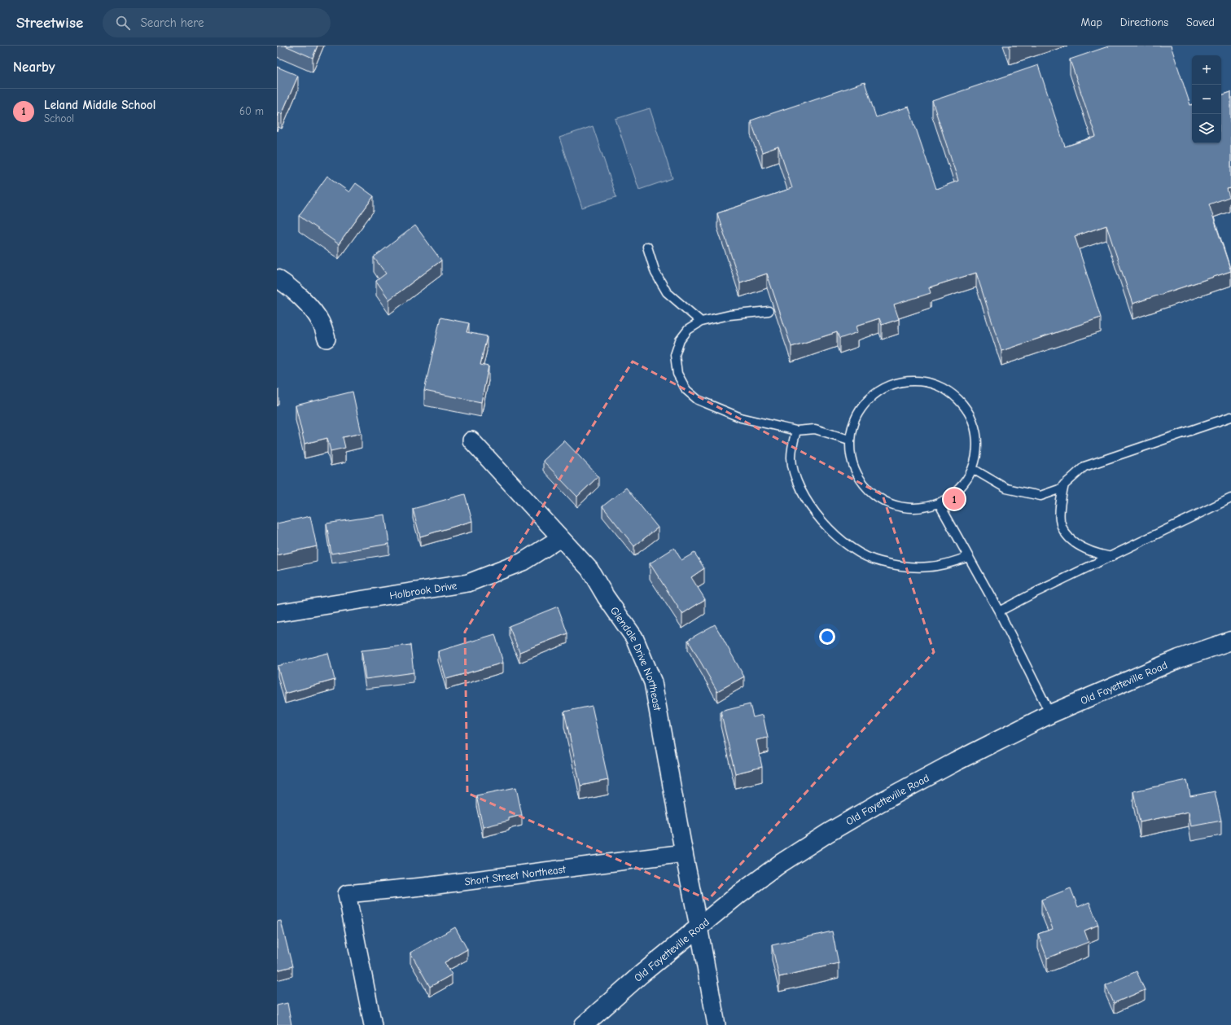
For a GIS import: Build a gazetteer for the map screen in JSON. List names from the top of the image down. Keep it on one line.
{"streets":{"street":["Holbrook Drive","Glendale Drive Northeast","Old Fayetteville Road","Short Street Northeast"]},"crossings":[["Holbrook Drive","Glendale Drive Northeast"],["Glendale Drive Northeast","Old Fayetteville Road"],["Glendale Drive Northeast","Short Street Northeast"]],"page":{"header":"Streetwise","search":"Search here","nav":["Map","Directions","Saved"],"heading":"Nearby","map_buttons":["+","−"],"list":[{"mark":"1","name":"Leland Middle School","note":"School","value":"60 m"}],"pins":"1"}}
